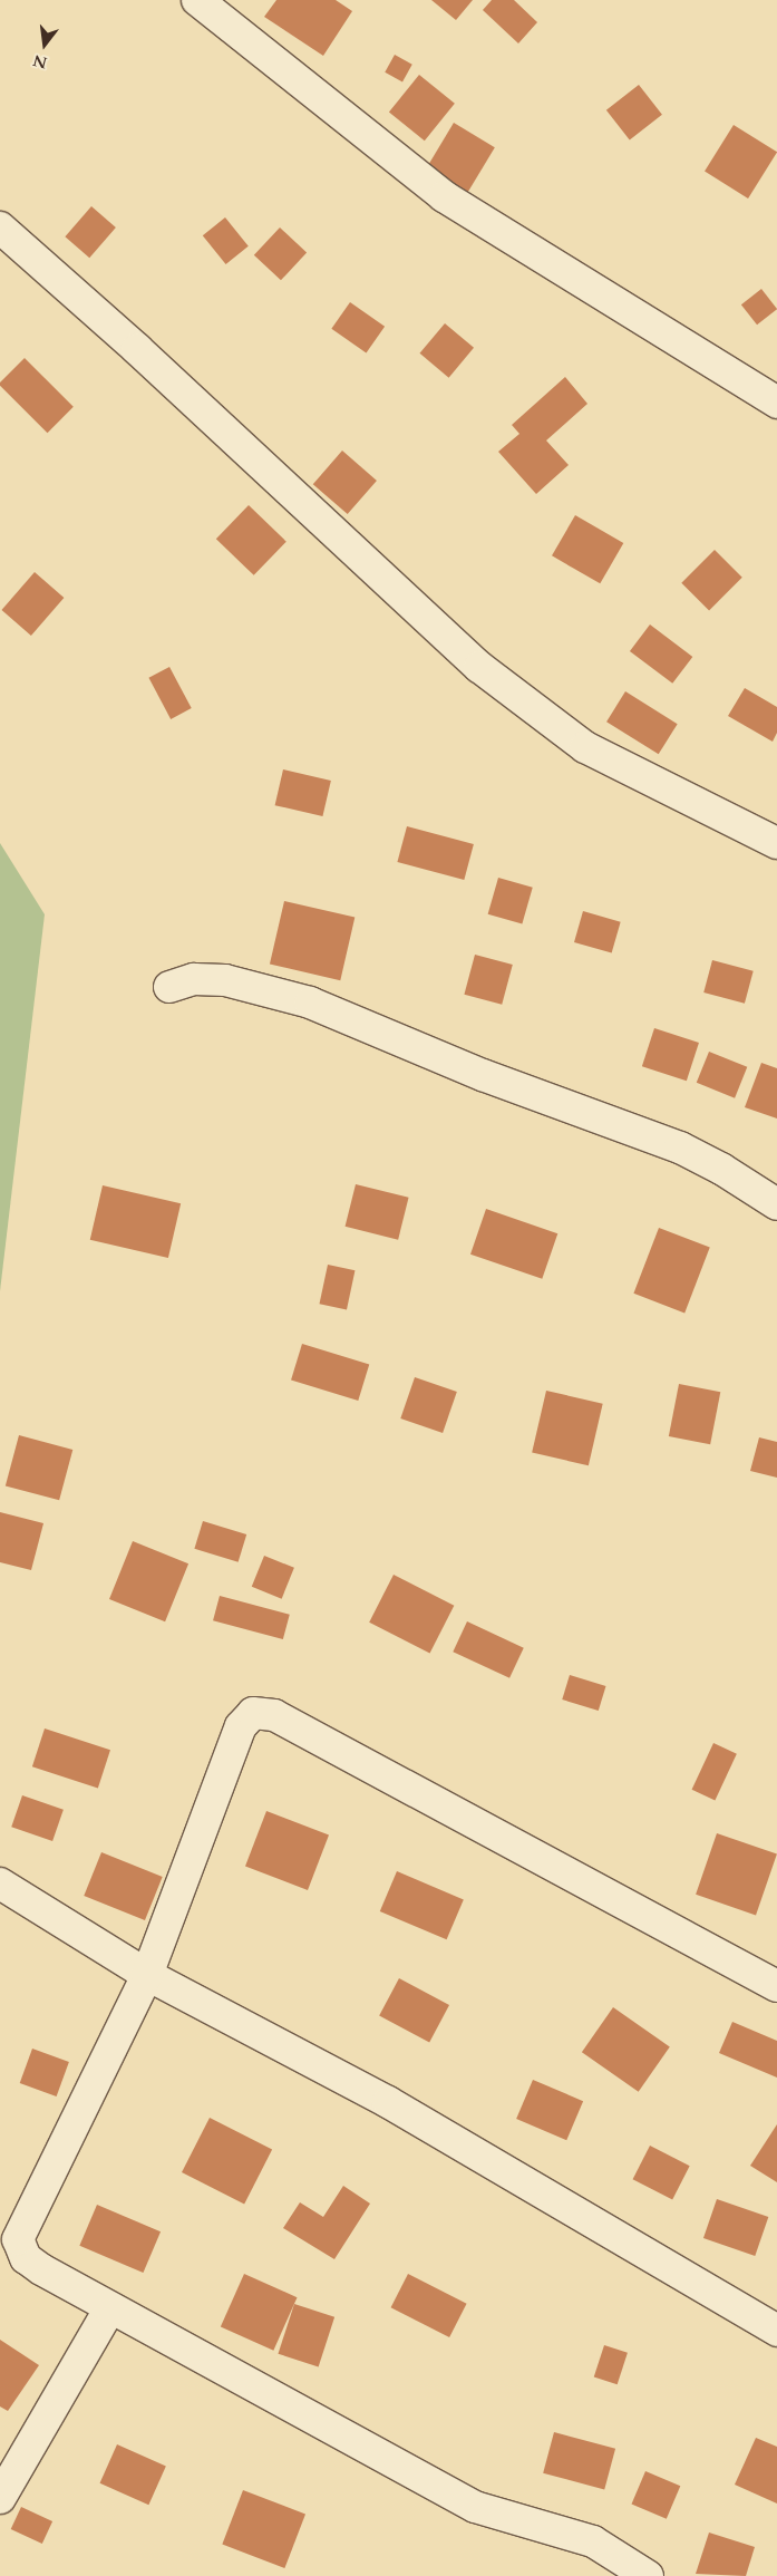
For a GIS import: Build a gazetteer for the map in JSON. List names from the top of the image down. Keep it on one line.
{"north":"bottom"}
